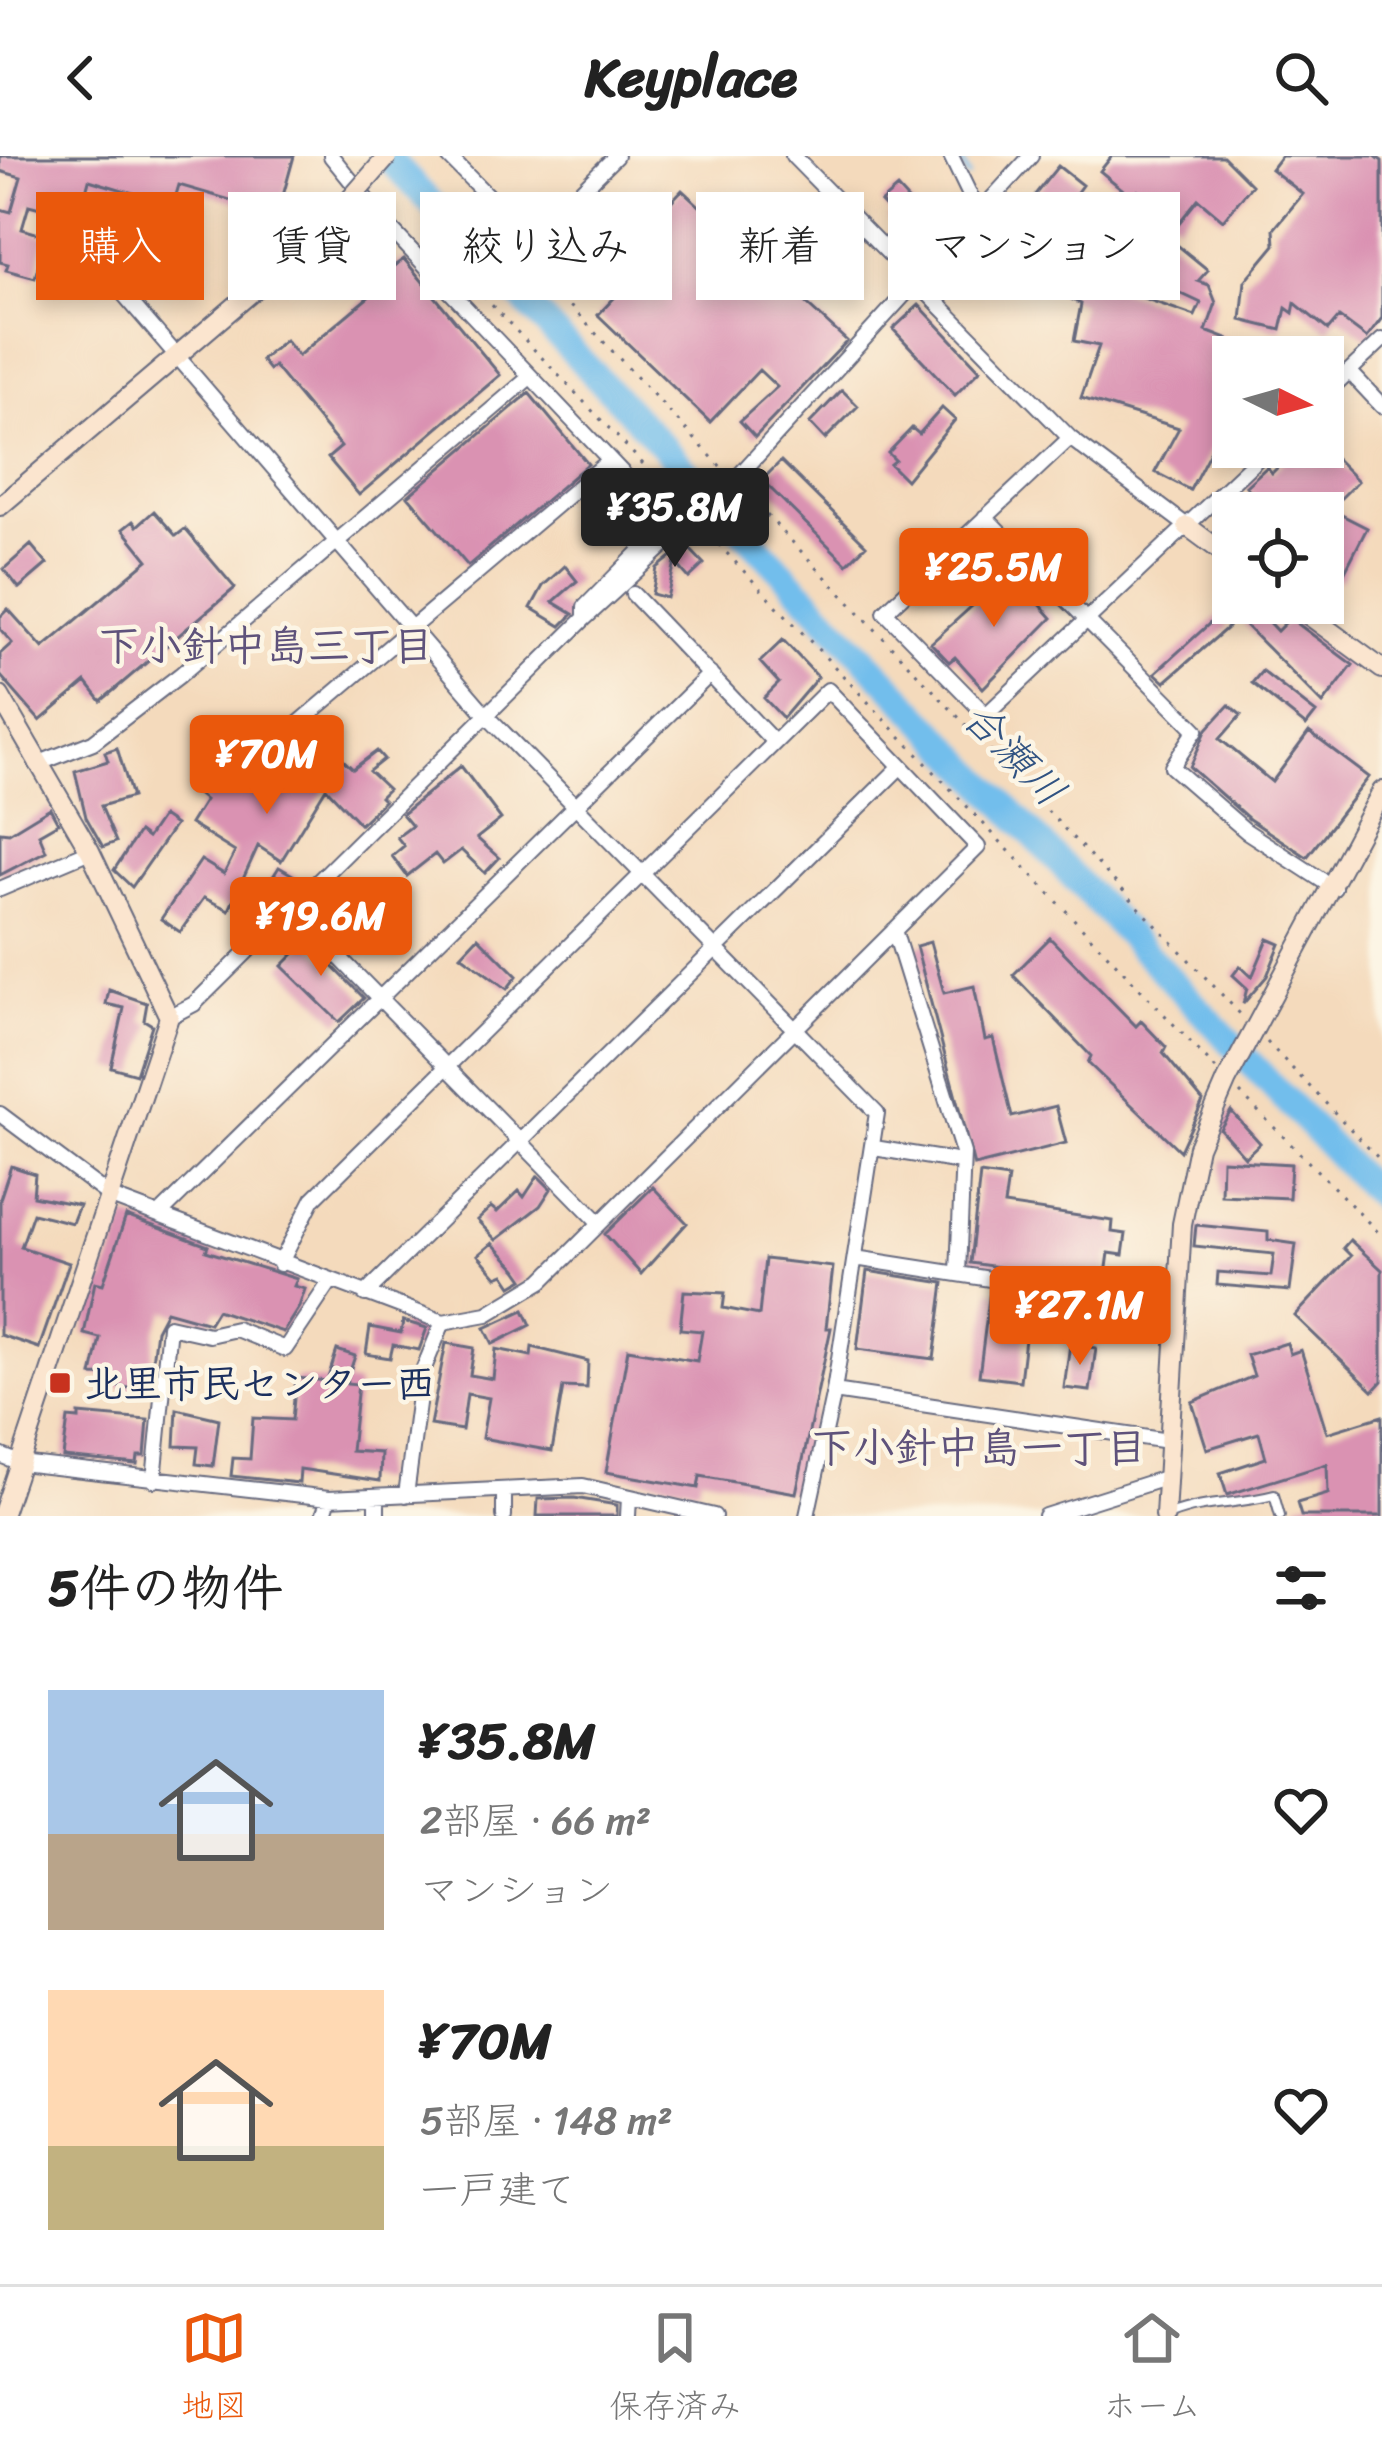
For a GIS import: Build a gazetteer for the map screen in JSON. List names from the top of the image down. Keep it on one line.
{"districts":["下小針中島三丁目","下小針中島一丁目"],"water":["合瀬川"],"places":{"transit":["北里市民センター西"]},"north":"right","page":{"header":"Keyplace","chip":["購入","賃貸","絞り込み","新着","マンション"],"price":["¥35.8M","¥25.5M","¥70M","¥19.6M","¥27.1M"],"heading":"5件の物件","list":[{"name":"¥35.8M","note":"2部屋 · 66 m² · マンション"},{"name":"¥70M","note":"5部屋 · 148 m² · 一戸建て"}],"tabs":["地図","保存済み","ホーム"]}}
